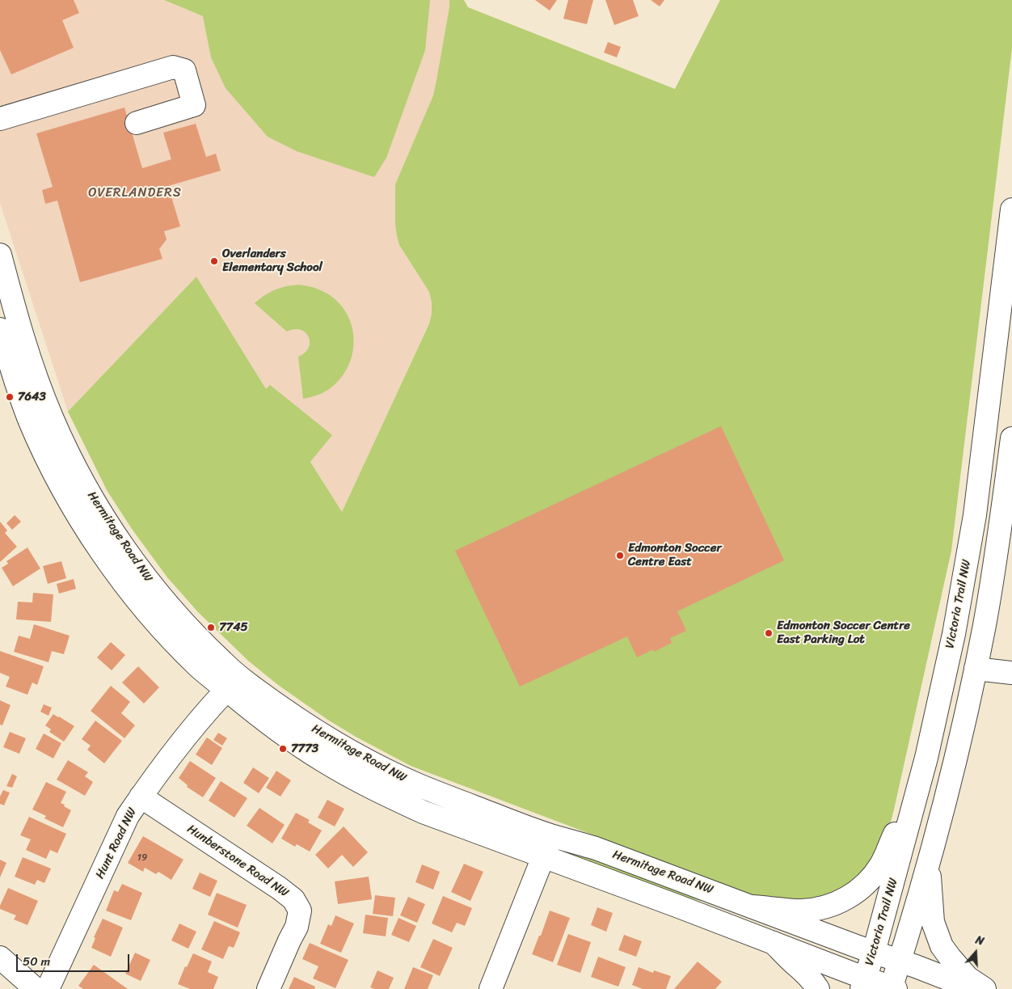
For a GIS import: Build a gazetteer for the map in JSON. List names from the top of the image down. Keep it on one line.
{"streets":{"street":["Hermitage Road NW","Victoria Trail NW","Hunt Road NW","Hunberstone Road NW"]},"crossings":[["Hermitage Road NW","Victoria Trail NW"],["Hermitage Road NW","Hunt Road NW"],["Hunt Road NW","Hunberstone Road NW"]],"districts":["OVERLANDERS"],"places":["Overlanders Elementary School","7643","Edmonton Soccer Centre East","7745","Edmonton Soccer Centre East Parking Lot","7773"],"house_numbers":["19"],"scale_bar":"50 m","north":"top"}
